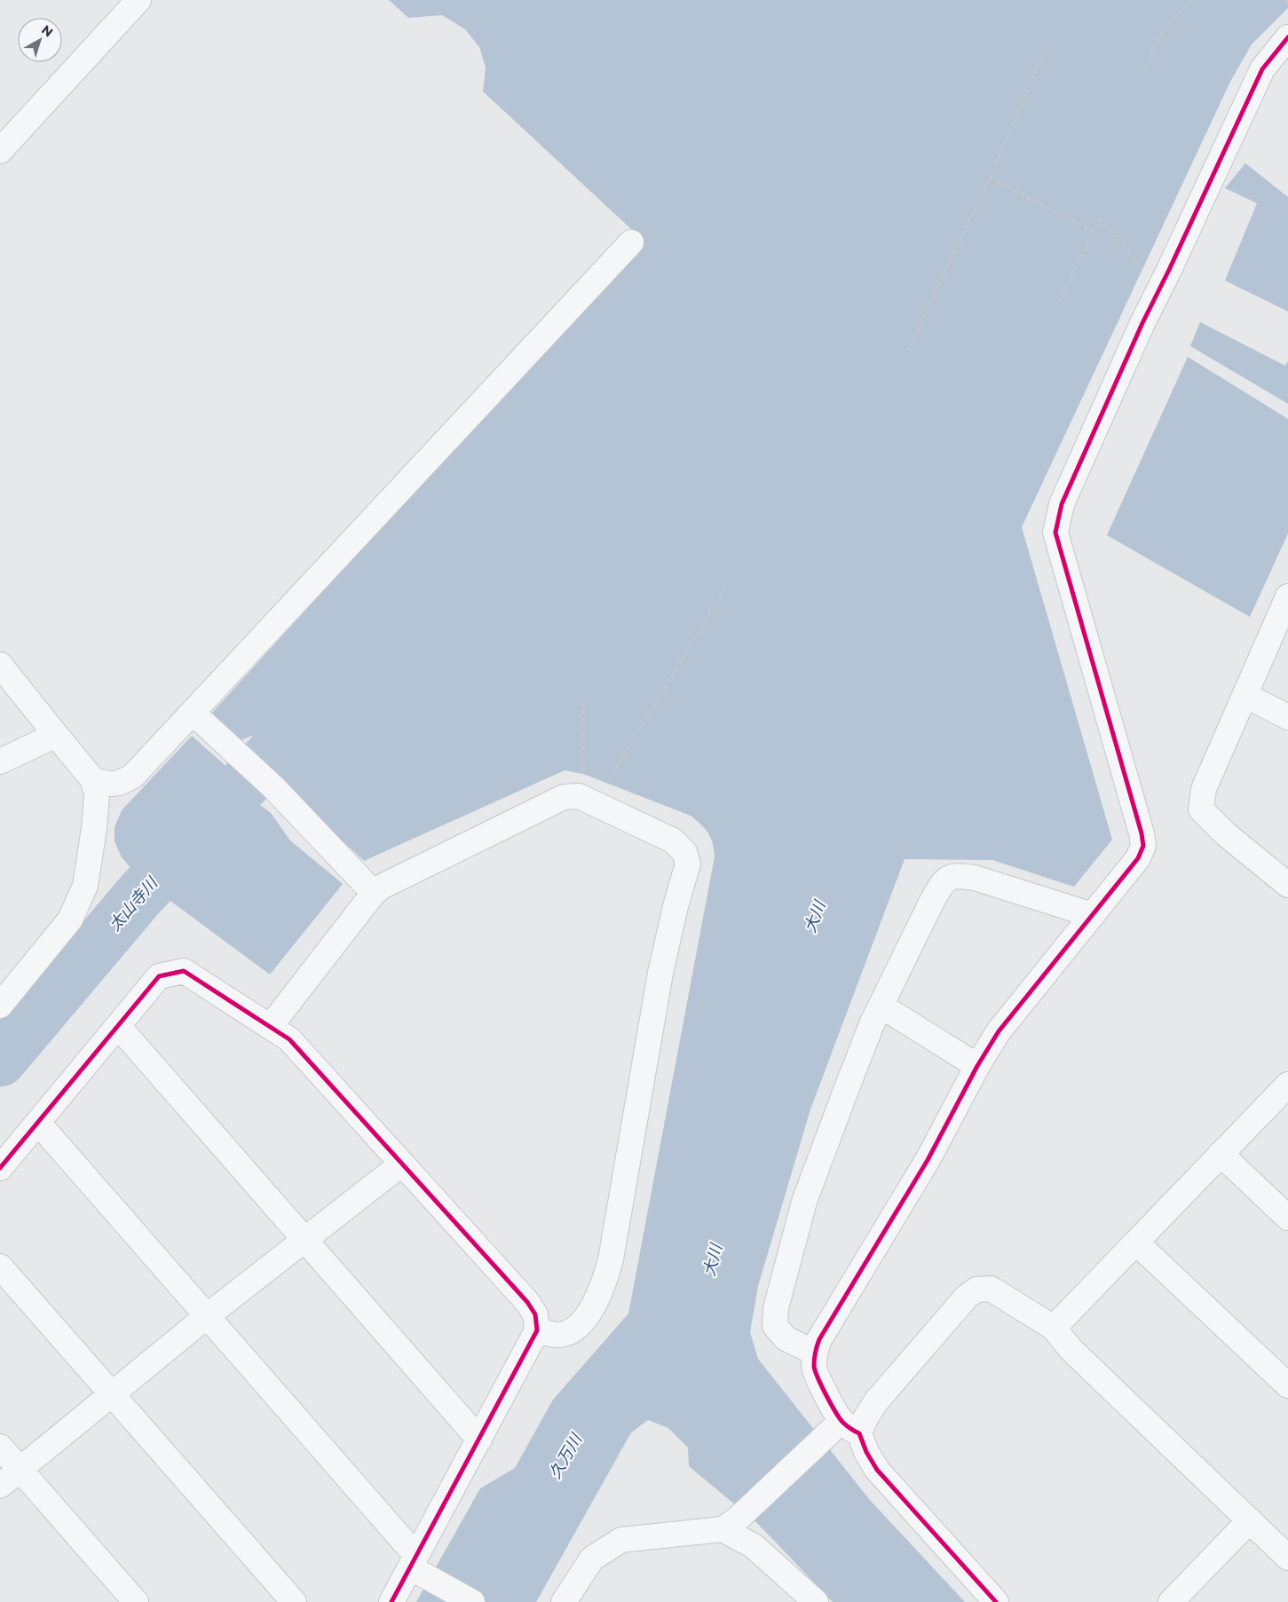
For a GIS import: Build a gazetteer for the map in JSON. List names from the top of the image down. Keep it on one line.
{"water":["太山寺川","大川","久万川"],"north":"top right"}
